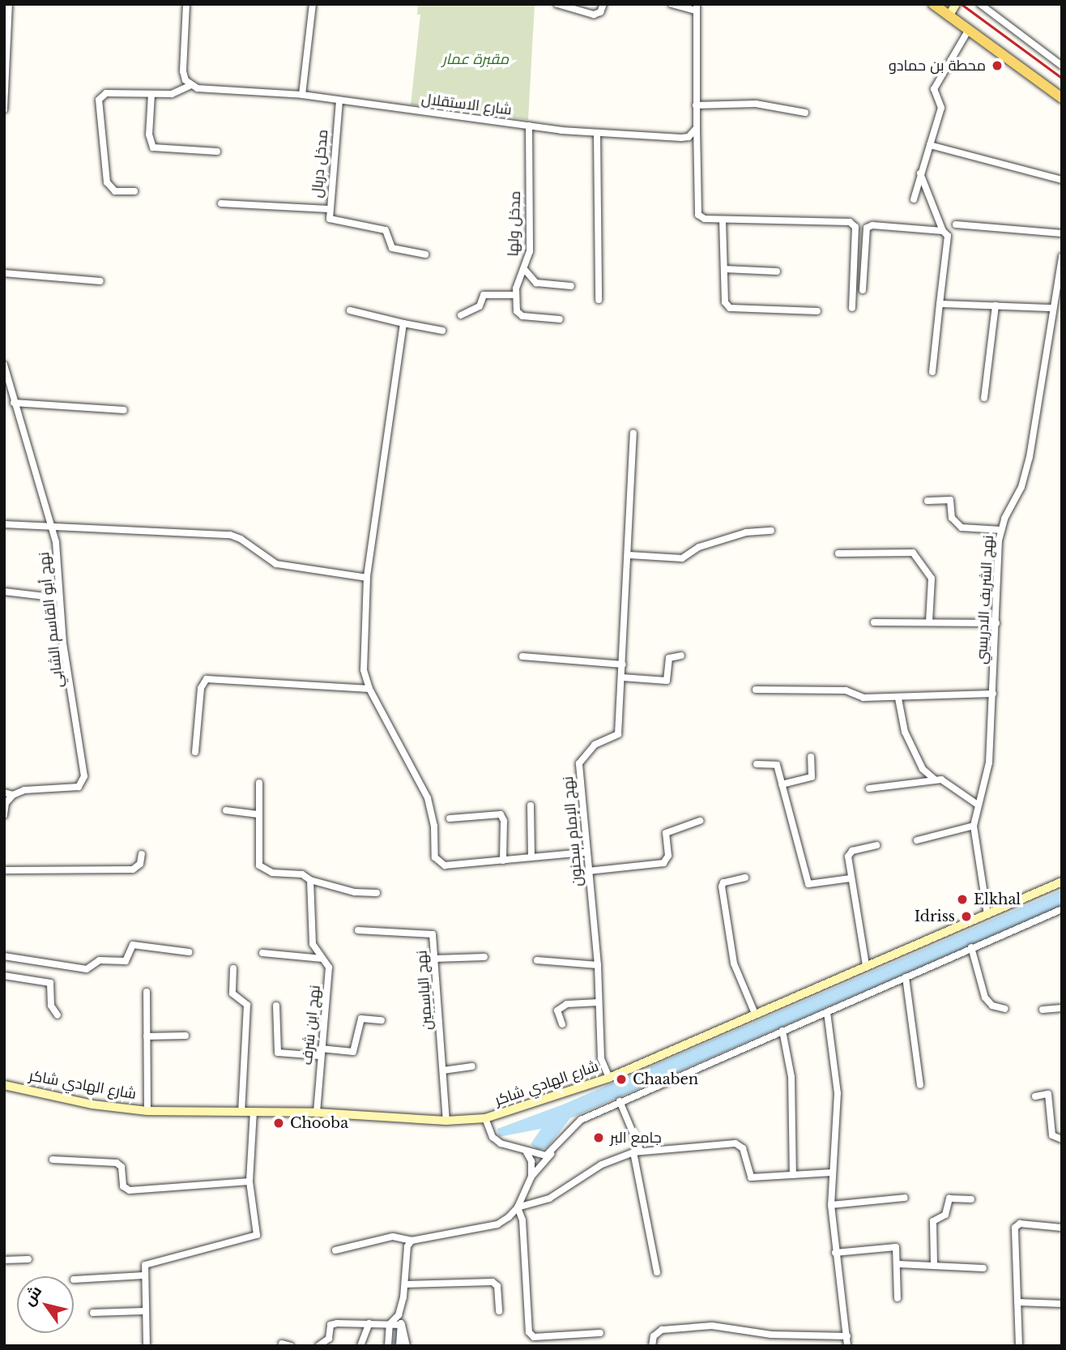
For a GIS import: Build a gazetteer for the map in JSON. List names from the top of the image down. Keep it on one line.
{"streets":{"main road":["شارع الهادي شاكر"],"street":["شارع الاستقلال","مدخل دربال","مدخل ولها","نهج الشريف الادريسي","نهج أبو القاسم الشابي","نهج الإمام سحنون","نهج الياسمين","نهج ابن شرف"]},"crossings":[["شارع الاستقلال","مدخل دربال"],["شارع الاستقلال","مدخل ولها"],["نهج الشريف الادريسي","شارع الهادي شاكر"],["نهج الإمام سحنون","شارع الهادي شاكر"],["نهج الياسمين","شارع الهادي شاكر"],["نهج ابن شرف","شارع الهادي شاكر"]],"parks":["مقبرة عمار"],"places":["محطة بن حمادو","Elkhal","Idriss","Chaaben","Chooba","جامع البر"],"north":"top left"}
